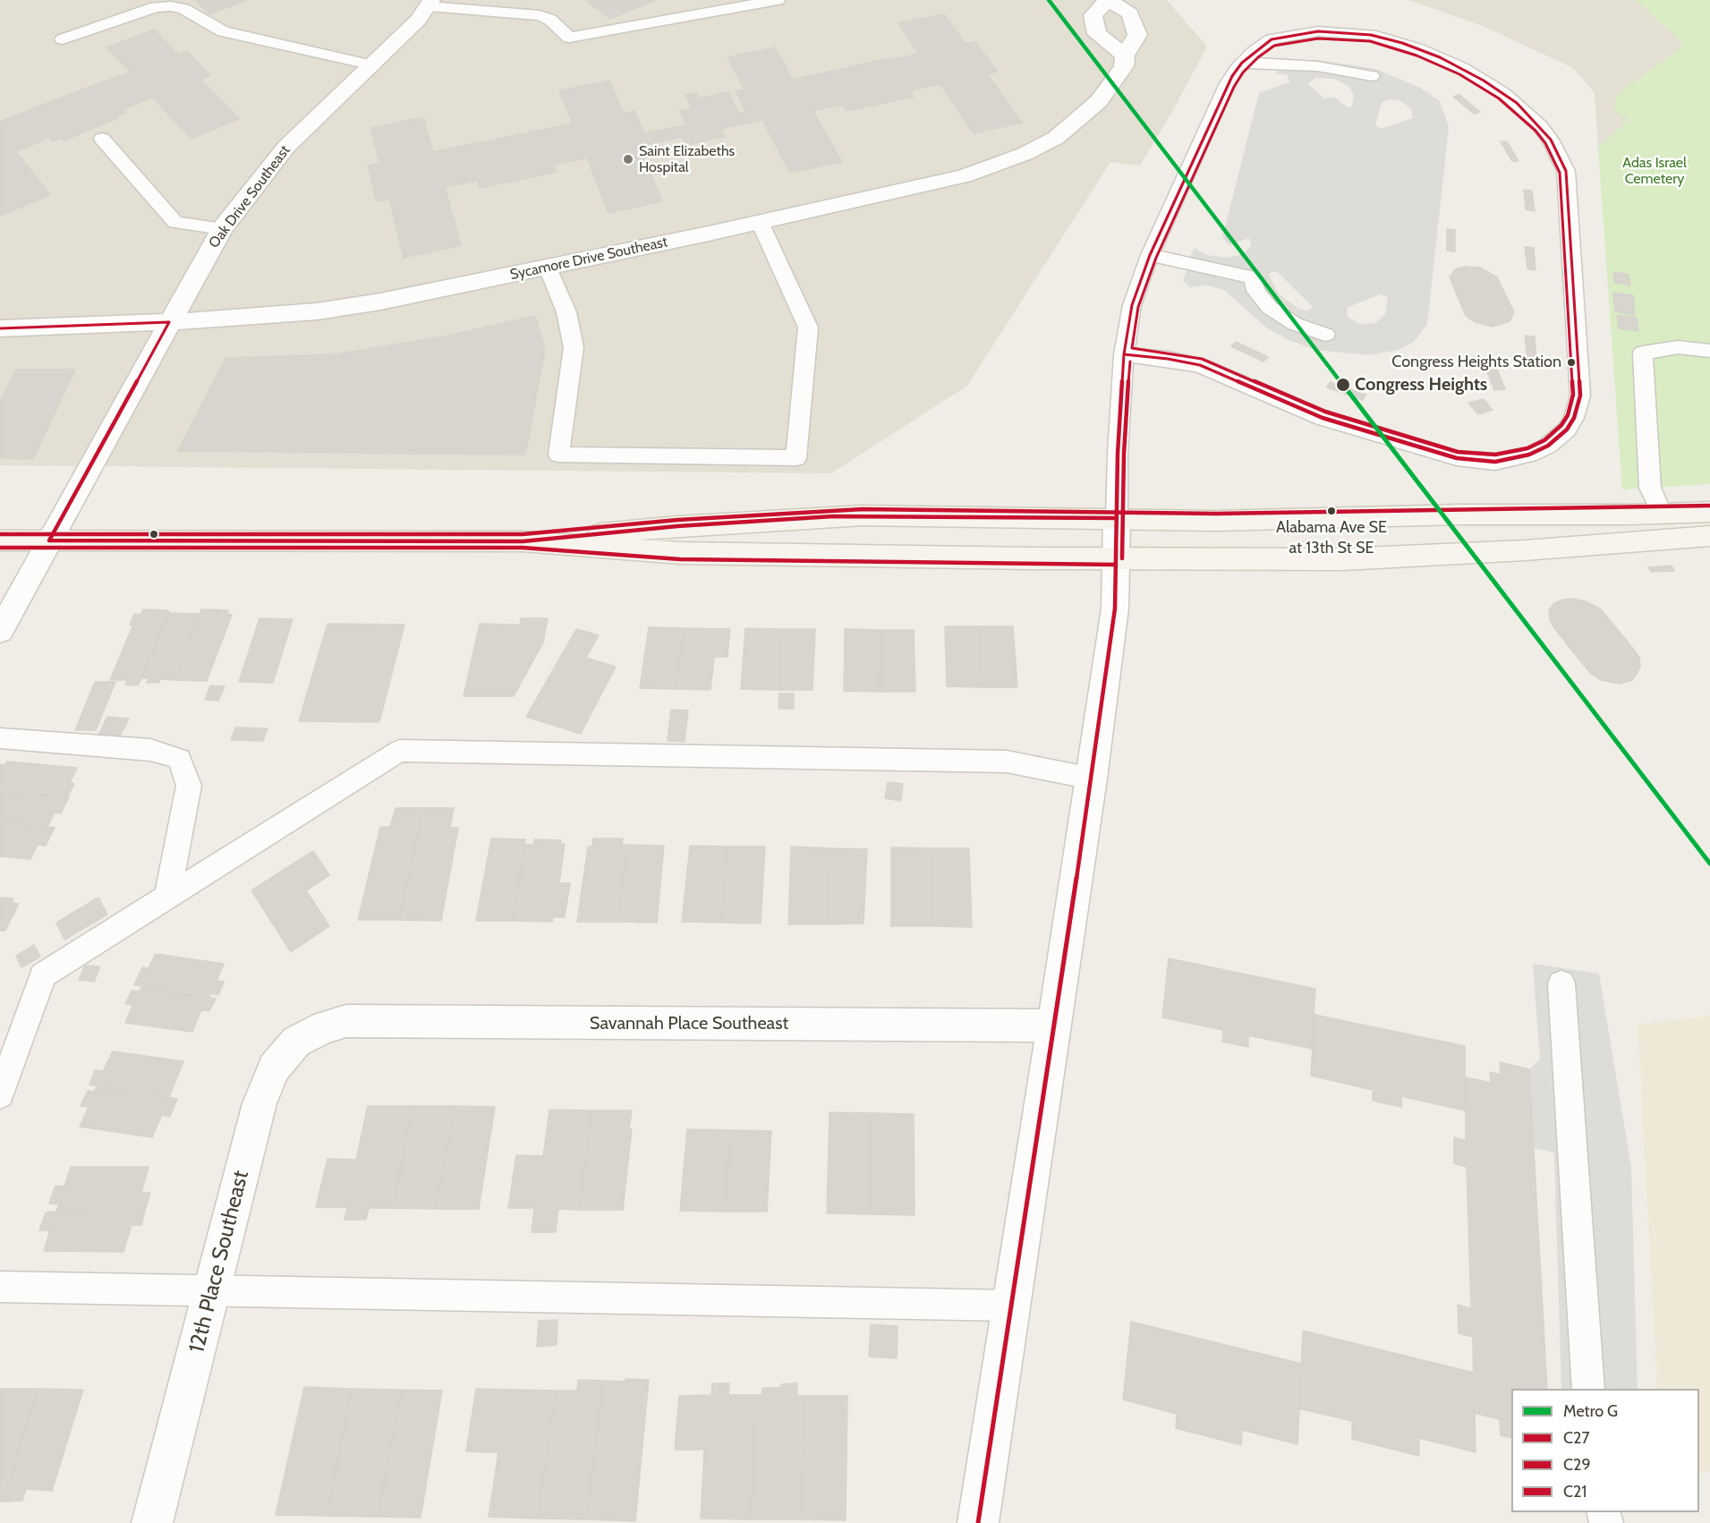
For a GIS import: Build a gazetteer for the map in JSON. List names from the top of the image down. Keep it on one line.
{"streets":{"street":["Oak Drive Southeast","Sycamore Drive Southeast","Savannah Place Southeast","12th Place Southeast"]},"crossings":[["Oak Drive Southeast","Sycamore Drive Southeast"],["Savannah Place Southeast","12th Place Southeast"]],"parks":["Adas Israel Cemetery"],"places":["Saint Elizabeths Hospital","Congress Heights Station","Congress Heights","Alabama Ave SE at 13th St SE"],"lines":["metro line G","transit line C27","transit line C29","transit line C21"],"legend":["Metro G","C27","C29","C21"]}
